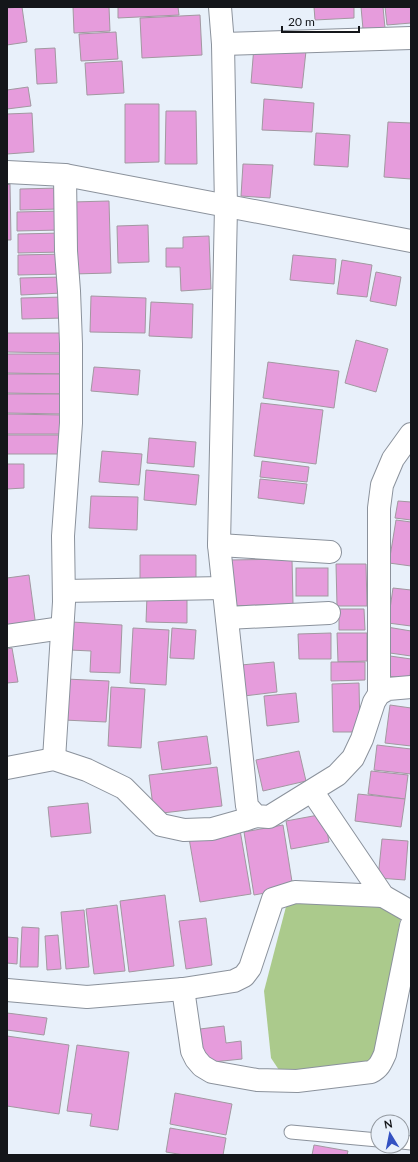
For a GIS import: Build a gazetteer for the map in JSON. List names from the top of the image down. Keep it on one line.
{"scale_bar":"20 m","north":"top"}
